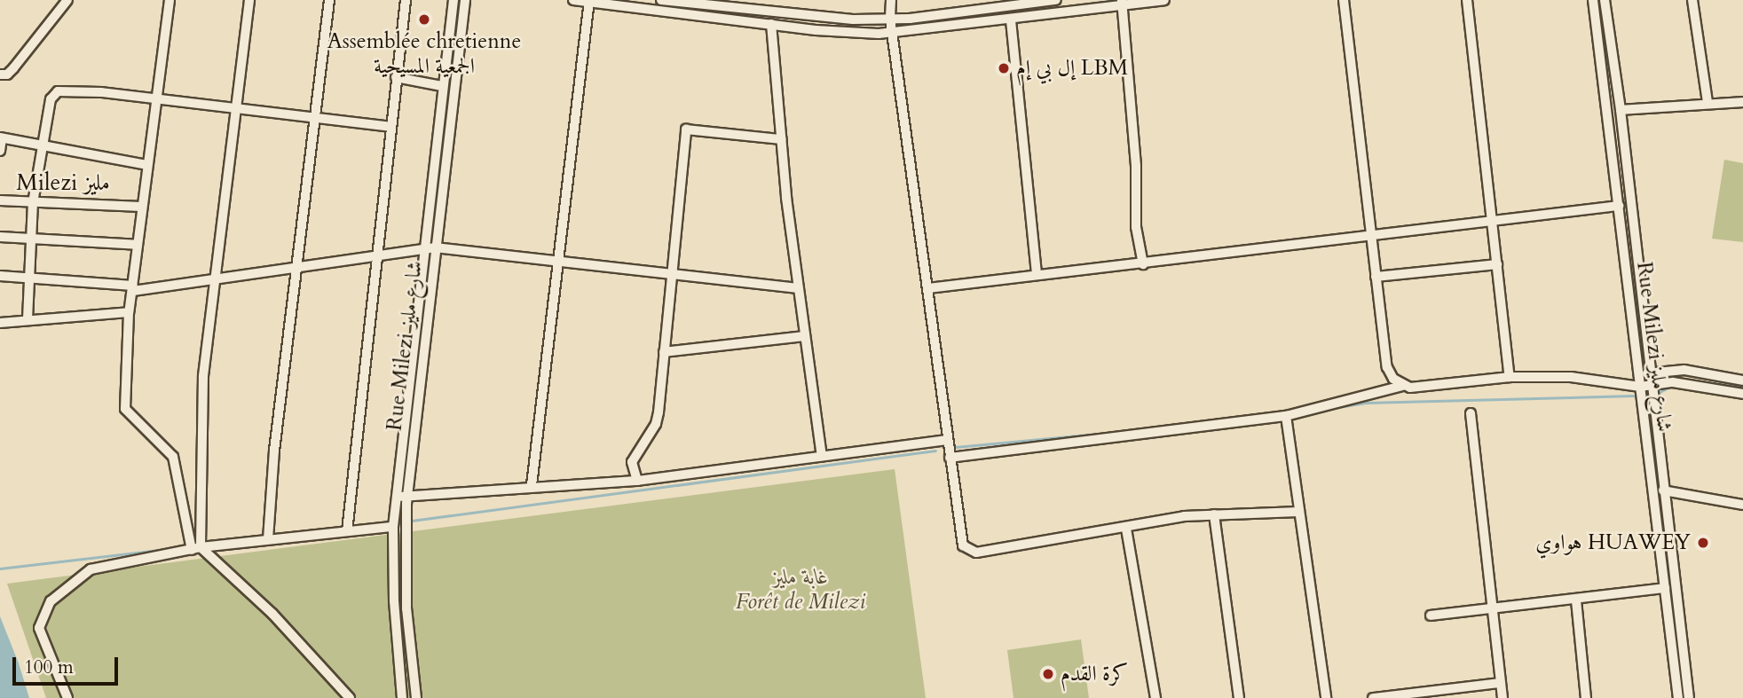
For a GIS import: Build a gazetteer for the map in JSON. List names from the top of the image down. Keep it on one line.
{"streets":{"street":["Rue Milezi شارع مليز"]},"districts":["Milezi مليز"],"parks":["غابة مليز Forêt de Milezi"],"places":["Assemblée chretienne الجمعية المسيحية","إل بي إم LBM","هواوي HUAWEY","كرة القدم"],"scale_bar":"100 m"}
